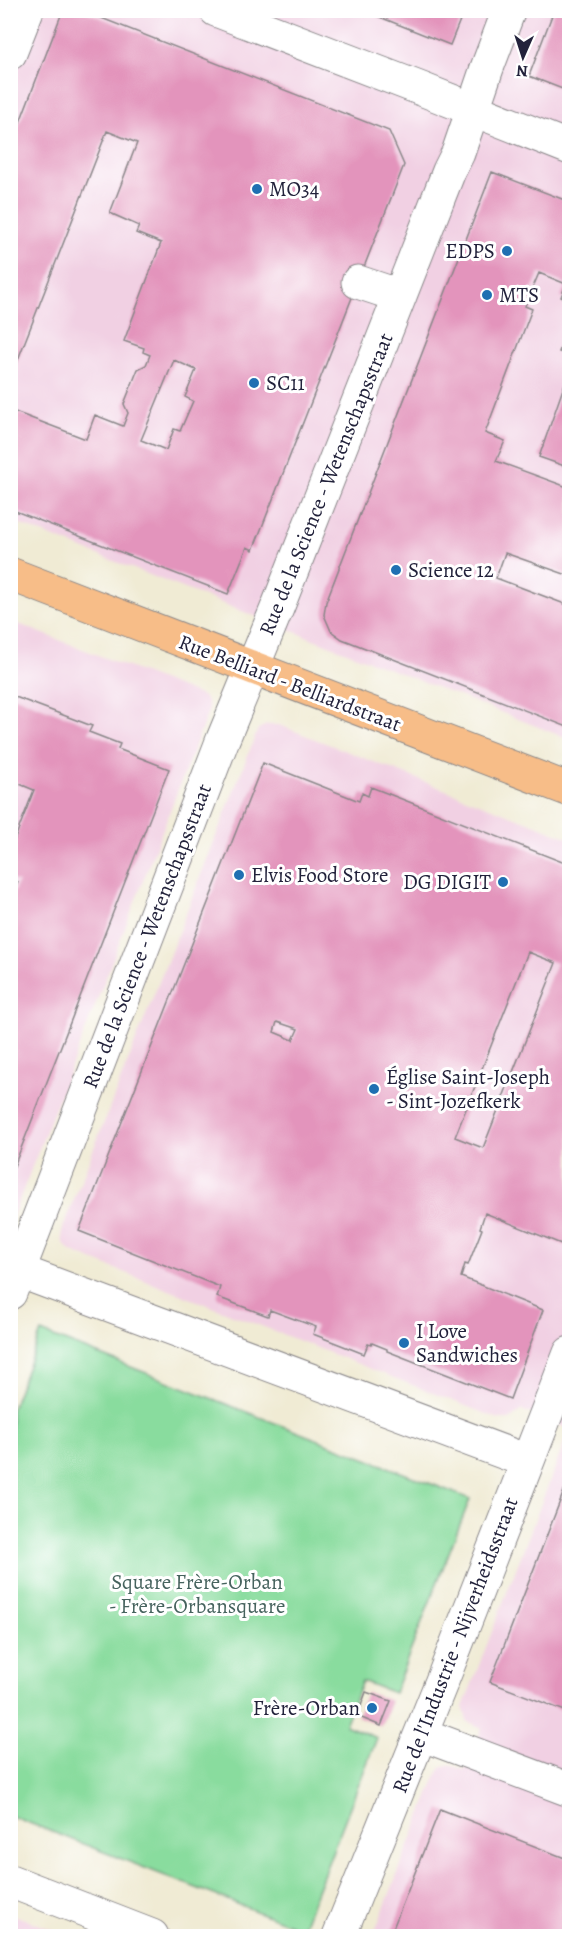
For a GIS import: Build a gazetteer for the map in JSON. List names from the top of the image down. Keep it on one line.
{"streets":{"main road":["Rue Belliard - Belliardstraat"],"street":["Rue de la Science - Wetenschapsstraat","Rue de l'Industrie - Nijverheidsstraat"]},"crossings":[["Rue de la Science - Wetenschapsstraat","Rue Belliard - Belliardstraat"]],"parks":["Square Frère-Orban - Frère-Orbansquare"],"places":["MO34","EDPS","MTS","SC11","Science 12","Elvis Food Store","DG DIGIT","Église Saint-Joseph - Sint-Jozefkerk","I Love Sandwiches","Frère-Orban"],"north":"bottom"}
